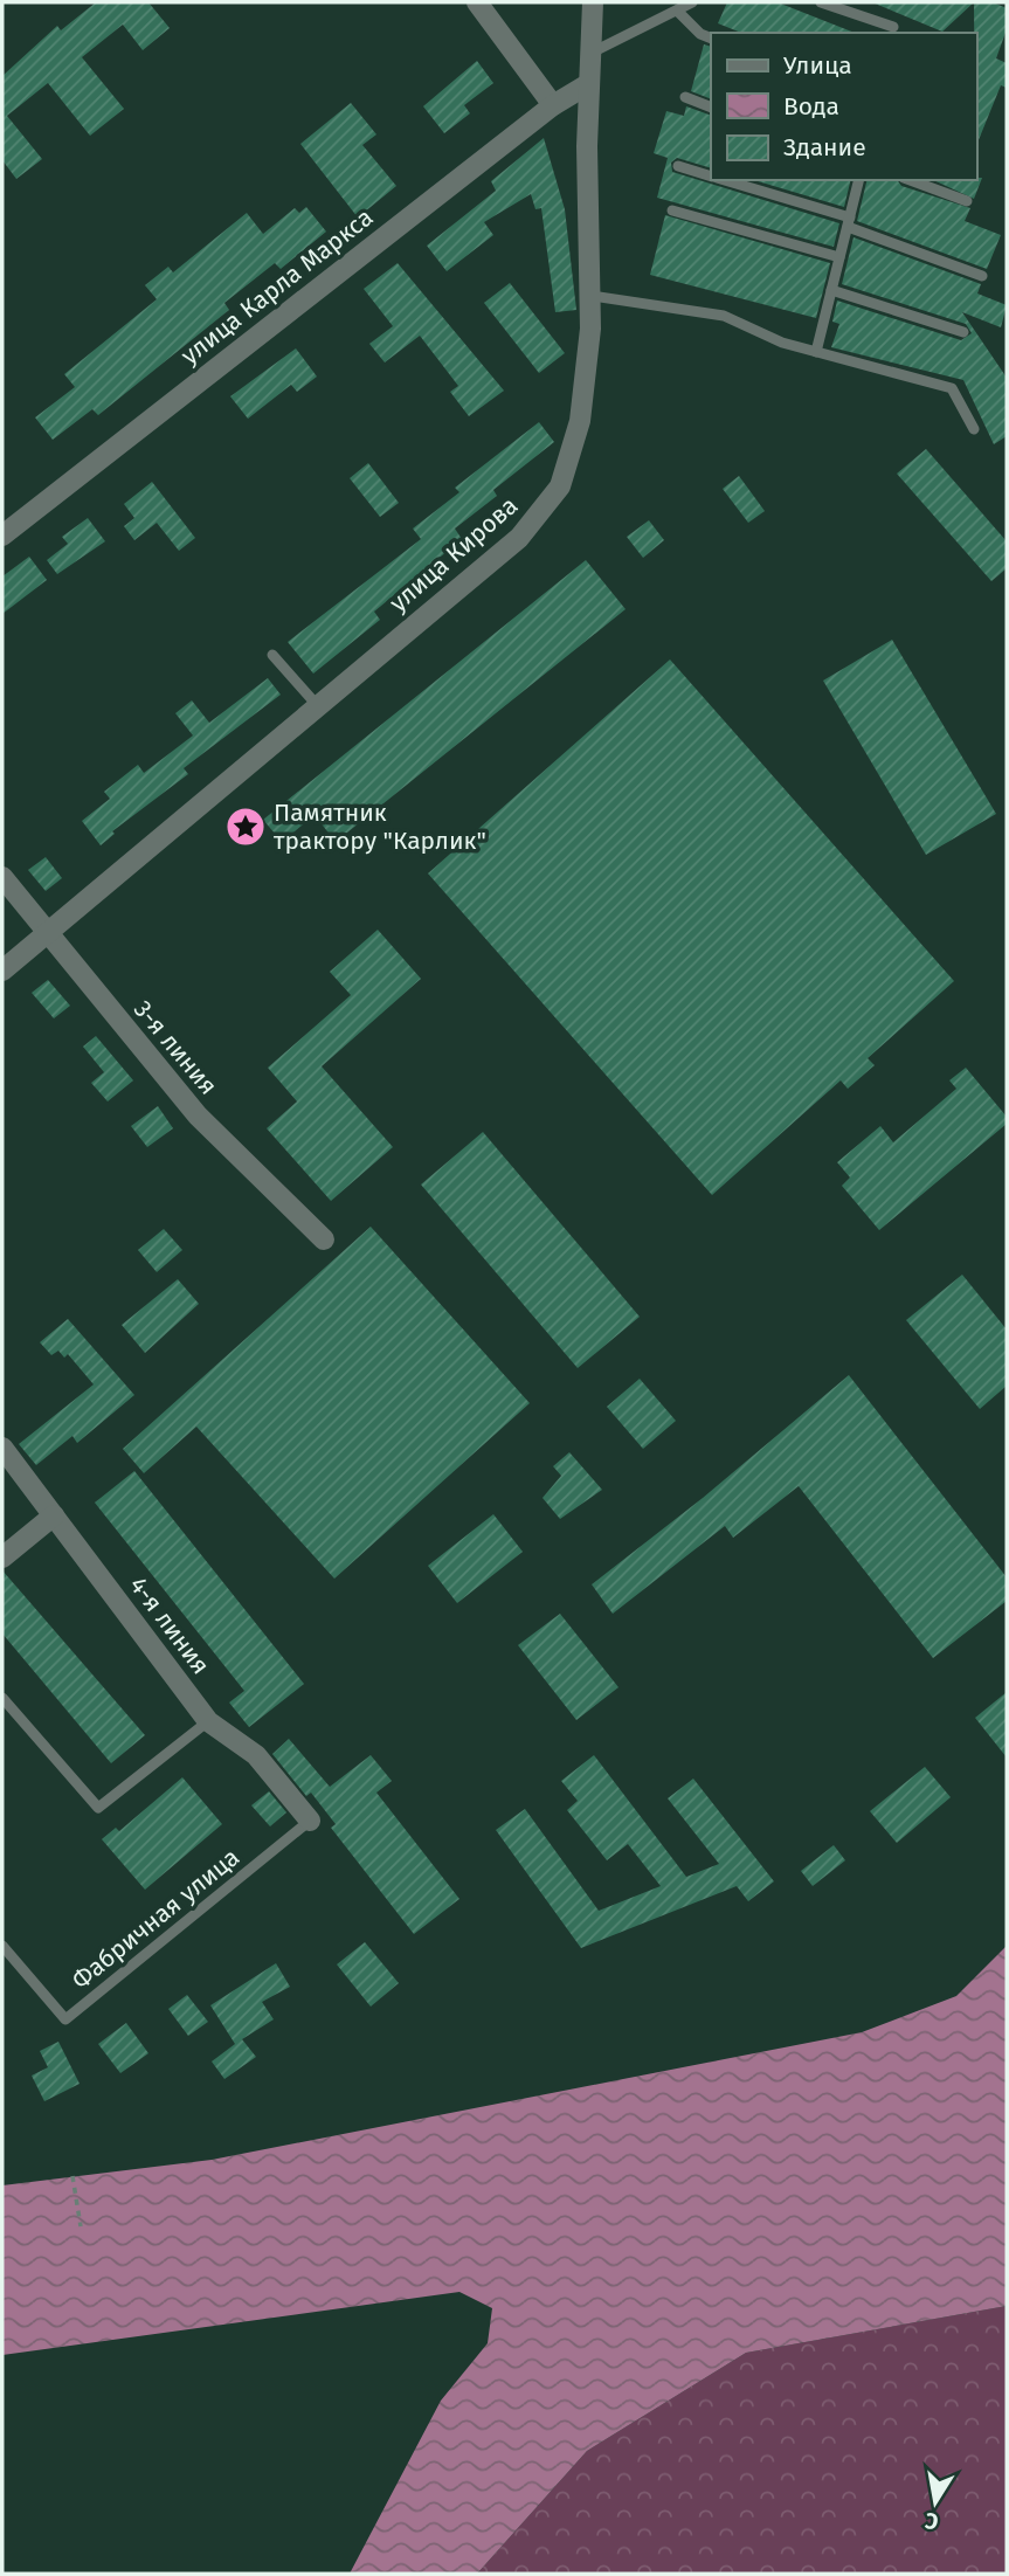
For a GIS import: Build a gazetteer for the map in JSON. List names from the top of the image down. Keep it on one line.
{"streets":{"street":["улица Карла Маркса","улица Кирова","3-я линия","4-я линия"],"lane":["Фабричная улица"]},"crossings":[["улица Карла Маркса","улица Кирова"],["улица Кирова","3-я линия"],["4-я линия","Фабричная улица"]],"places":{"place":["Памятник трактору \"Карлик\""]},"legend":["Улица","Вода","Здание"],"north":"bottom"}
